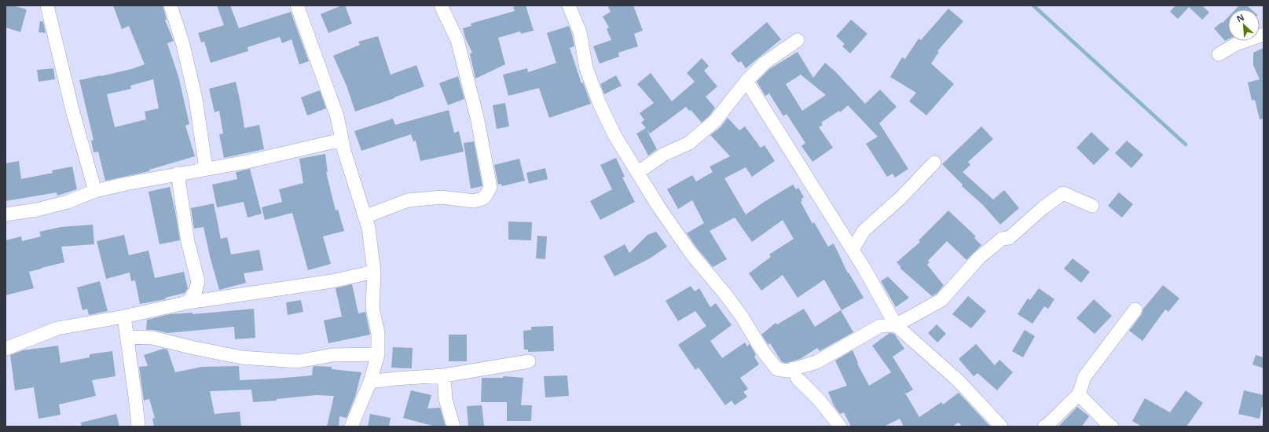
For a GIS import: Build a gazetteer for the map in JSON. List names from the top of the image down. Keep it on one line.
{"north":"top left"}
